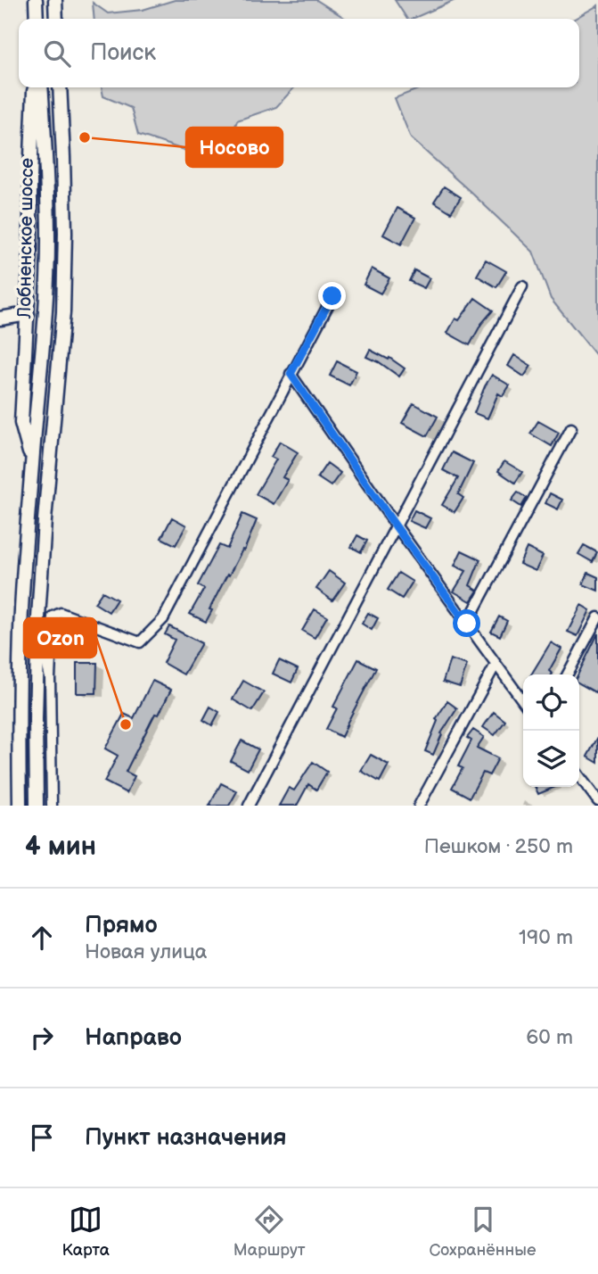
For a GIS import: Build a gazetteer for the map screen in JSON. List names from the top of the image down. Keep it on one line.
{"streets":{"main road":["Лобненское шоссе"]},"places":["Носово","Ozon"],"page":{"search":"Поиск","heading":["4 мин","Пешком · 250 m"],"list":[["Прямо","Новая улица","190 m"],["Направо","60 m"],"Пункт назначения"],"nav":["Карта","Маршрут","Сохранённые"]}}
